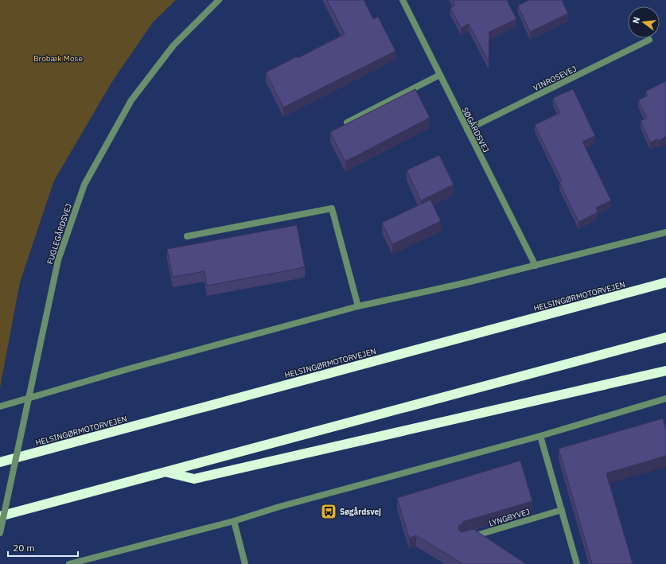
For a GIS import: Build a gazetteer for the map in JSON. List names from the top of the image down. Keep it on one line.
{"streets":{"highway":["HELSINGØRMOTORVEJEN"],"street":["VINROSEVEJ","SØGÅRDSVEJ","FUGLEGÅRDSVEJ","LYNGBYVEJ"]},"crossings":[["VINROSEVEJ","SØGÅRDSVEJ"]],"parks":["Brobæk Mose"],"places":{"bus stop":["Søgårdsvej"]},"scale_bar":"20 m","north":"left"}
